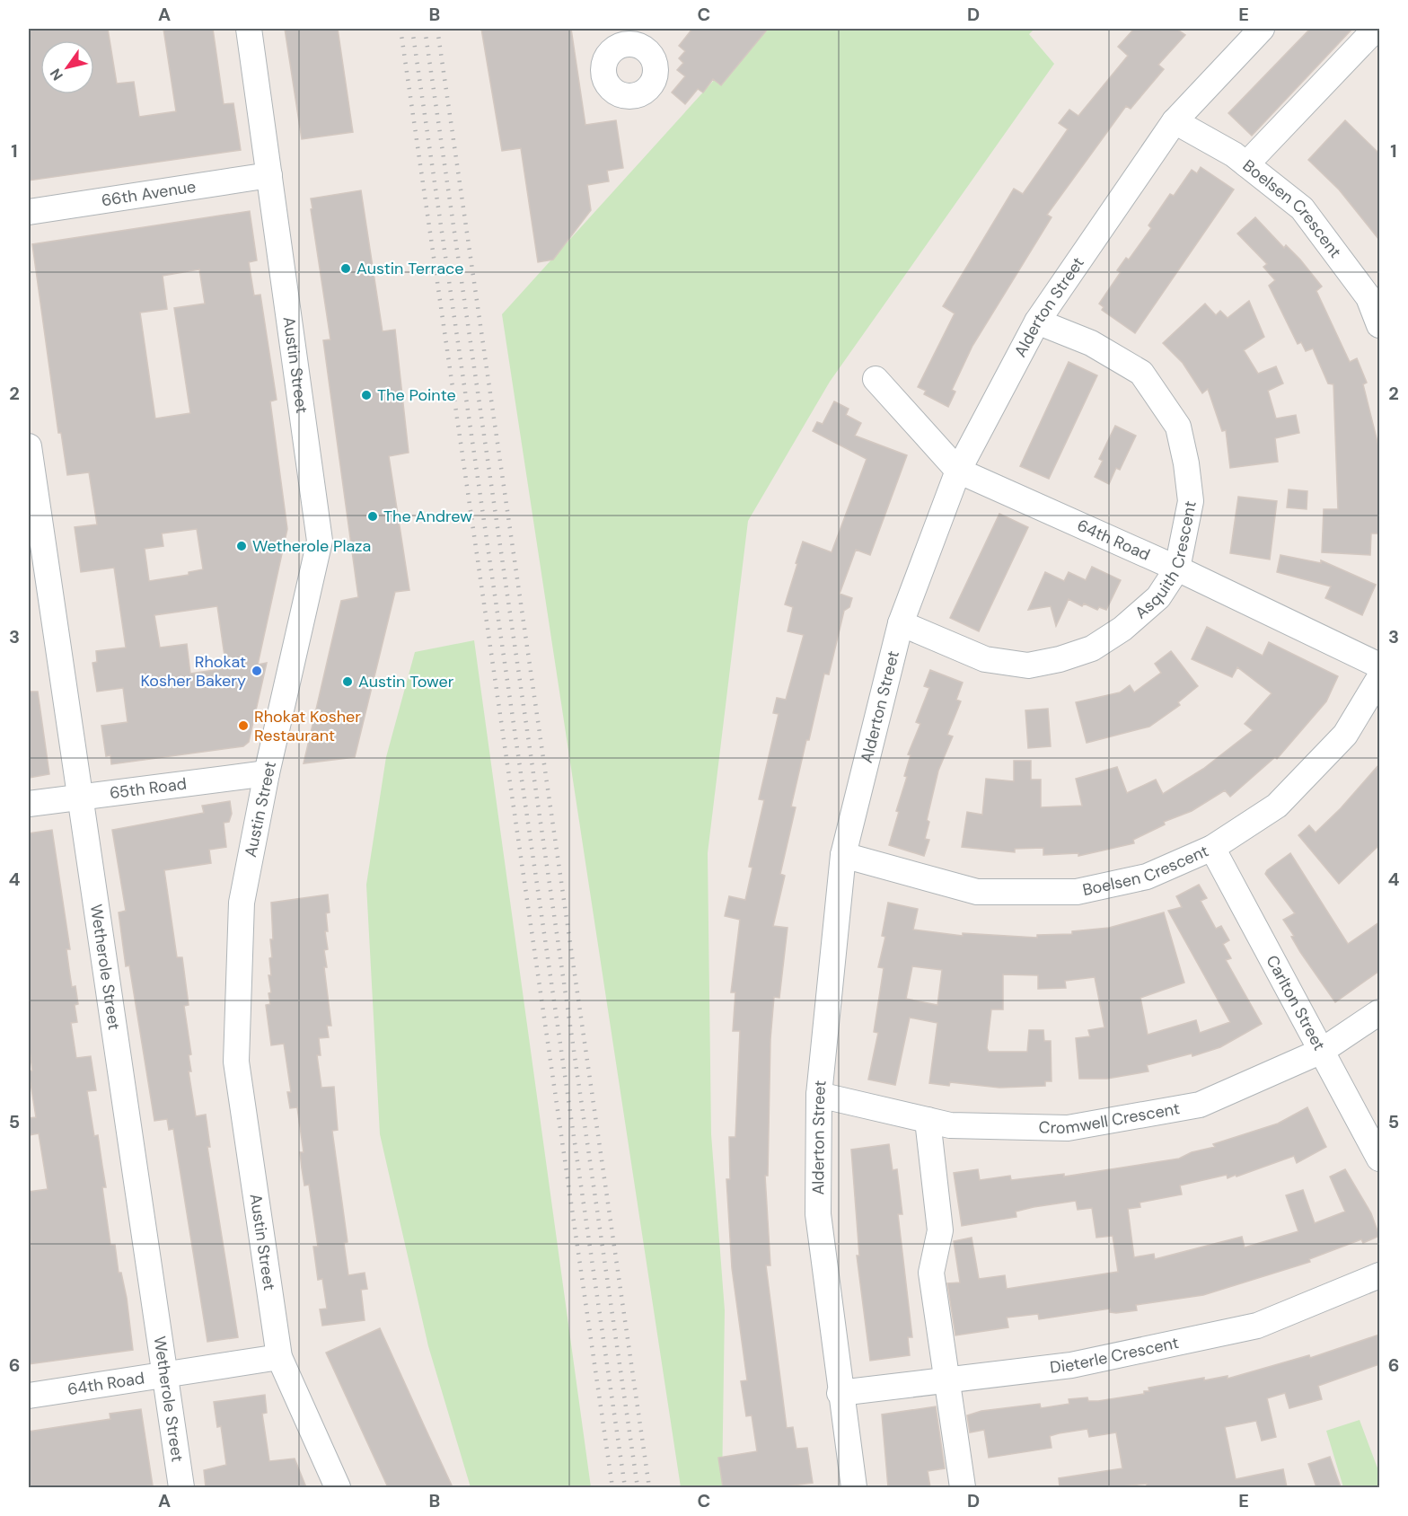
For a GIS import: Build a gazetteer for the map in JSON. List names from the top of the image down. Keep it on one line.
{"streets":{"street":["66th Avenue","Boelsen Crescent","Alderton Street","Austin Street","64th Road","Asquith Crescent","65th Road","Wetherole Street","Carlton Street","Cromwell Crescent","Dieterle Crescent"]},"crossings":[["66th Avenue","Austin Street"],["Boelsen Crescent","Alderton Street"],["Boelsen Crescent","Carlton Street"],["Alderton Street","64th Road"],["Alderton Street","Asquith Crescent"],["Alderton Street","Cromwell Crescent"],["Alderton Street","Dieterle Crescent"],["Austin Street","64th Road"],["Austin Street","65th Road"],["64th Road","Asquith Crescent"],["64th Road","Wetherole Street"],["65th Road","Wetherole Street"],["Carlton Street","Cromwell Crescent"]],"places":["Austin Terrace","The Pointe","The Andrew","Wetherole Plaza","Rhokat Kosher Bakery","Austin Tower","Rhokat Kosher Restaurant"],"north":"bottom left","grid":{"columns":["A","B","C","D","E"],"rows":["1","2","3","4","5","6"]}}
